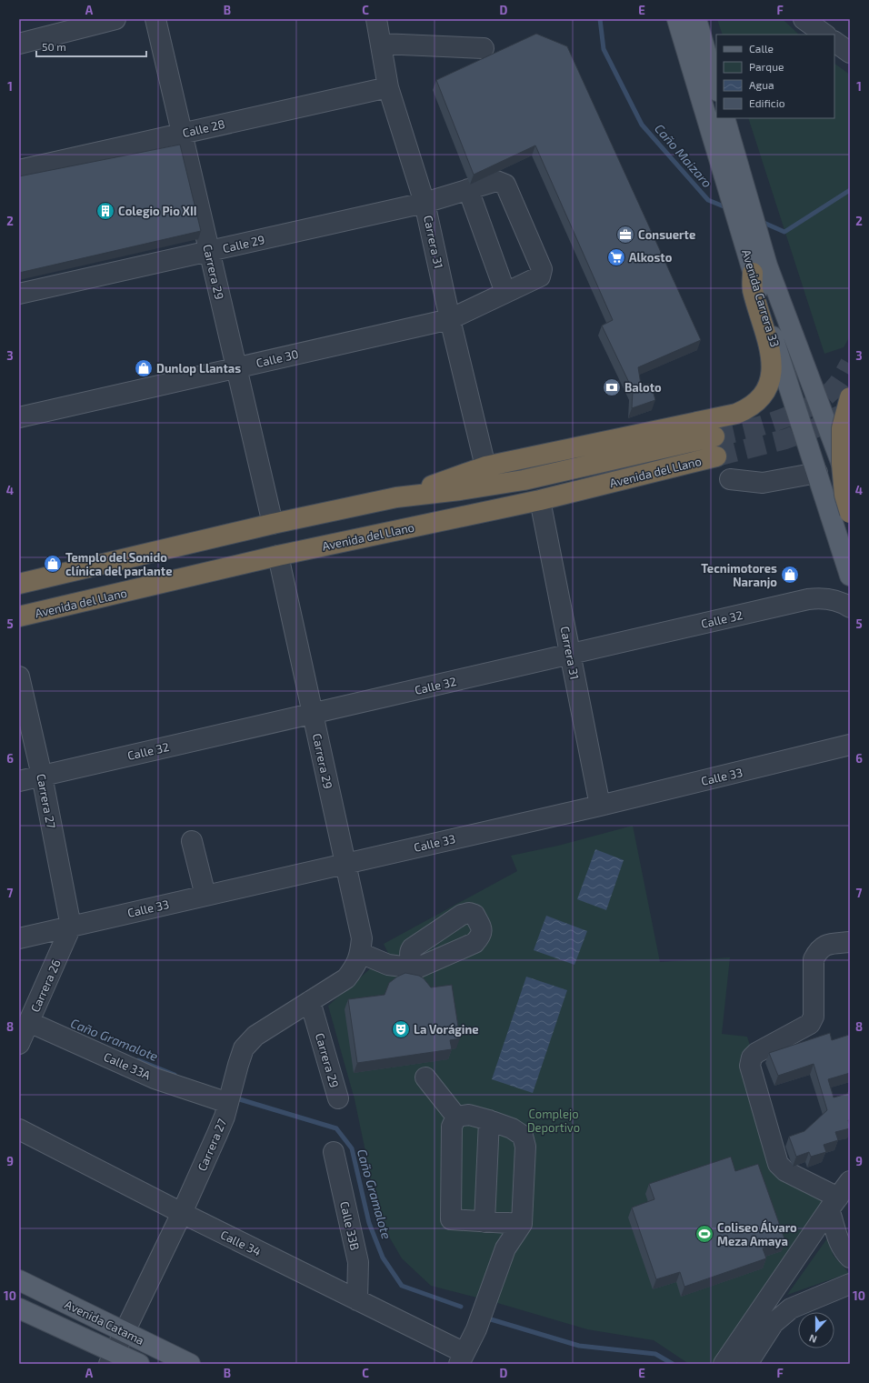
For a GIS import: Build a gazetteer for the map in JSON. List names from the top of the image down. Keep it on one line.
{"streets":{"highway":["Avenida del Llano"],"main road":["Avenida Carrera 33","Avenida Catama"],"street":["Calle 28","Carrera 31","Calle 29","Carrera 29","Calle 30","Calle 32","Calle 33","Carrera 27","Carrera 26","Calle 33A","Calle 33B","Calle 34"]},"crossings":[["Calle 28","Carrera 31"],["Calle 28","Carrera 29"],["Carrera 31","Calle 29"],["Carrera 31","Calle 30"],["Carrera 31","Avenida del Llano"],["Carrera 31","Calle 32"],["Carrera 31","Calle 33"],["Calle 29","Carrera 29"],["Calle 29","Calle 30"],["Carrera 29","Calle 30"],["Carrera 29","Avenida del Llano"],["Carrera 29","Calle 32"],["Carrera 29","Calle 33"],["Carrera 29","Carrera 27"],["Calle 32","Carrera 27"],["Calle 33","Carrera 27"],["Calle 33","Carrera 26"],["Carrera 27","Carrera 26"],["Carrera 27","Calle 33A"],["Carrera 27","Calle 34"],["Carrera 27","Avenida Catama"],["Carrera 26","Calle 33A"],["Calle 33B","Calle 34"]],"water":["Caño Maizaro","Caño Gramalote"],"parks":["Complejo Deportivo"],"places":{"building":["Colegio Pio XII"],"office":["Consuerte"],"supermarket":["Alkosto"],"shop":["Dunlop Llantas","Templo del Sonido clínica del parlante","Tecnimotores Naranjo"],"bank":["Baloto"],"theatre":["La Vorágine"],"sports":["Coliseo Álvaro Meza Amaya"]},"legend":["Calle","Parque","Agua","Edificio"],"scale_bar":"50 m","north":"bottom","grid":{"columns":["A","B","C","D","E","F"],"rows":["1","2","3","4","5","6","7","8","9","10"]}}
